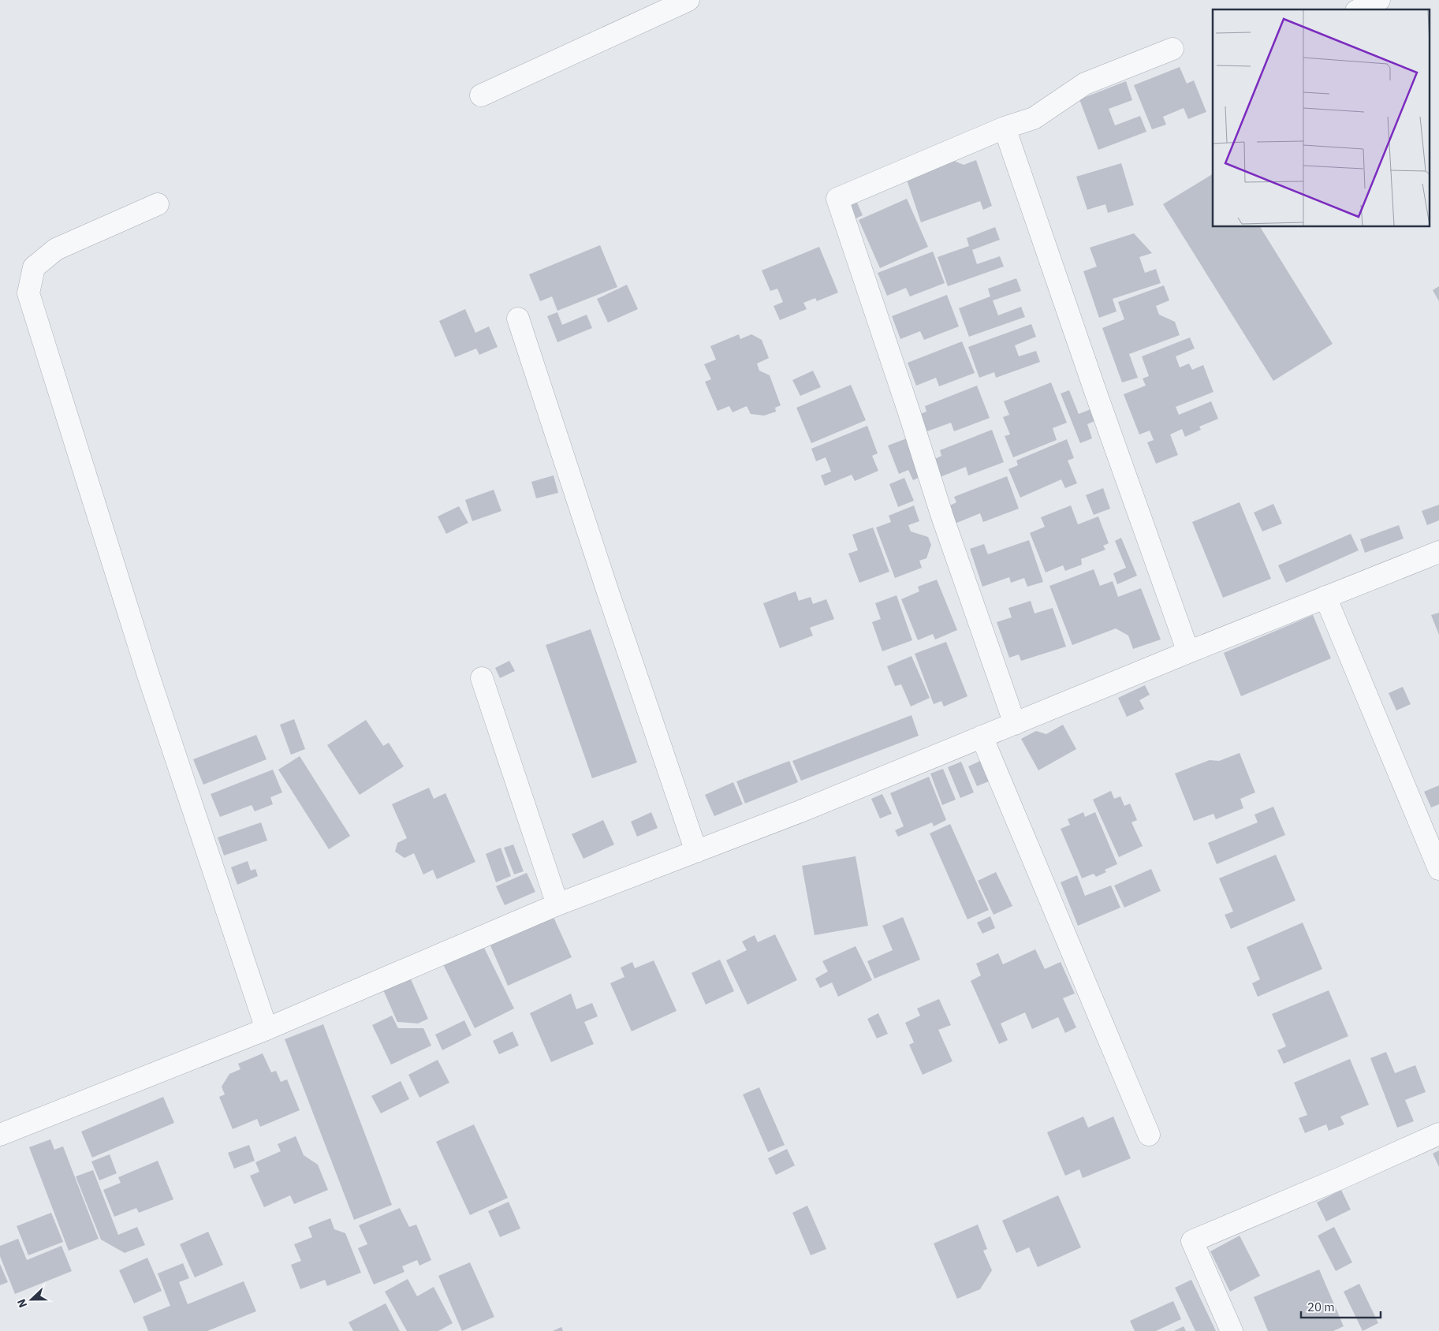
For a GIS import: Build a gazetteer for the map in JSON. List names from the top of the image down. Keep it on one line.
{"scale_bar":"20 m","north":"left"}
